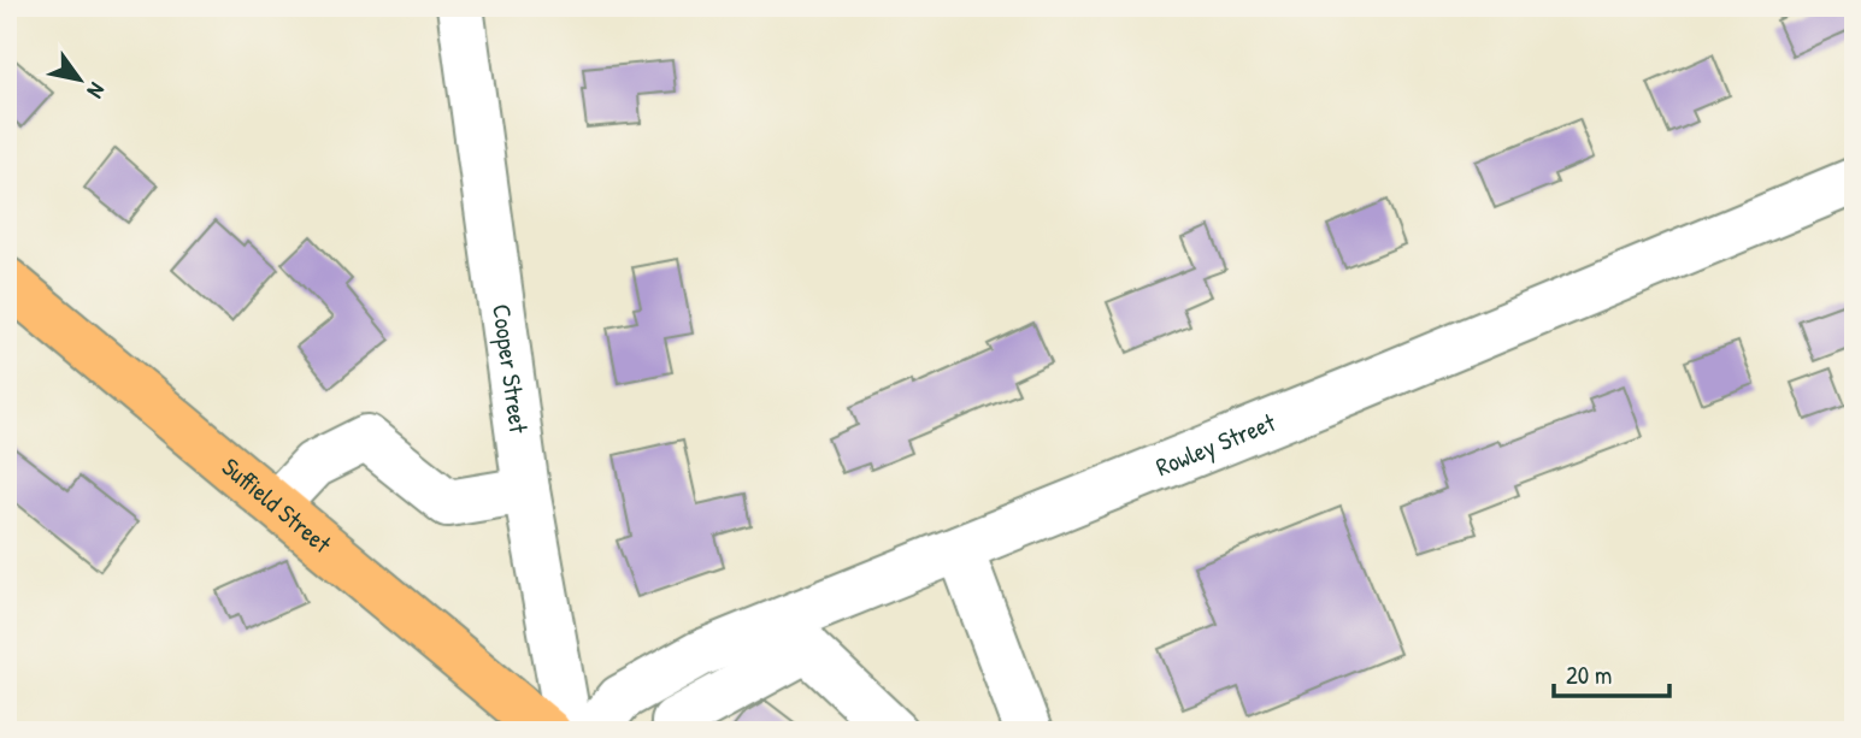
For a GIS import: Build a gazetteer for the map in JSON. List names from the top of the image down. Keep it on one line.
{"streets":{"main road":["Suffield Street"],"street":["Cooper Street","Rowley Street"]},"scale_bar":"20 m","north":"bottom right"}
